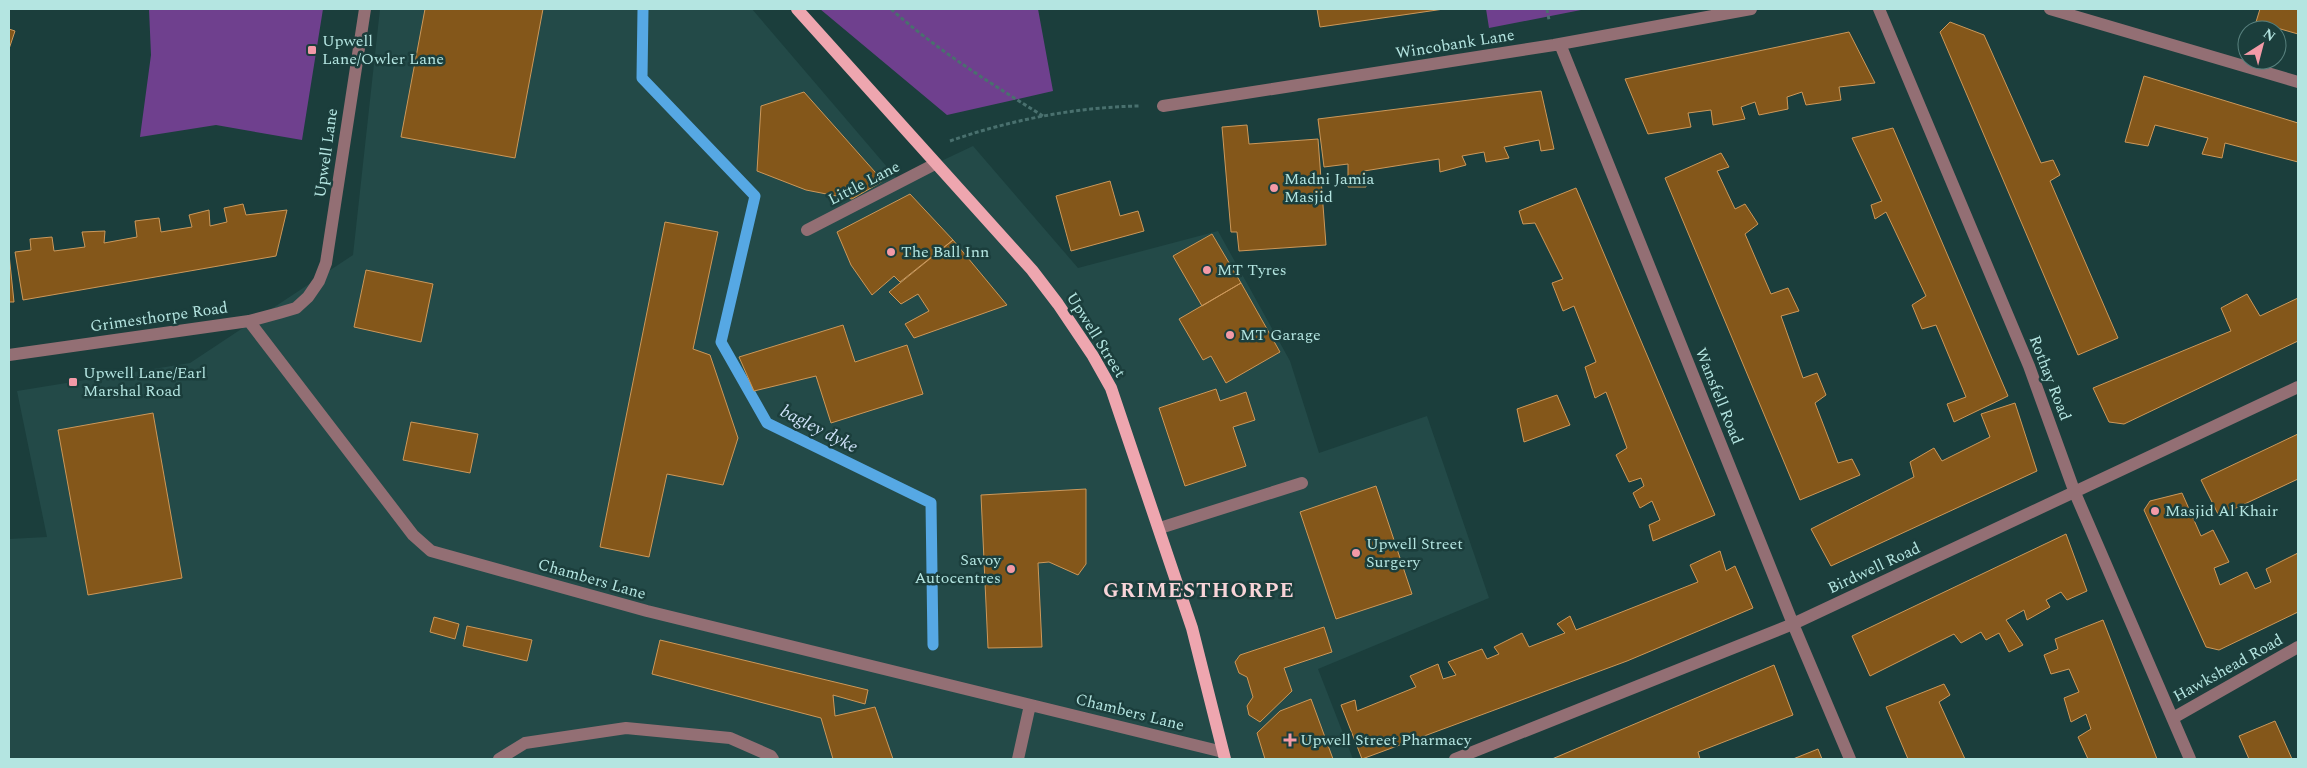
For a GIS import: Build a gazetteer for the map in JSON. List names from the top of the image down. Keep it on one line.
{"streets":{"main road":["Upwell Street"],"street":["Wincobank Lane","Upwell Lane","Little Lane","Grimesthorpe Road","Rothay Road","Wansfell Road","Birdwell Road","Chambers Lane","Hawkshead Road"]},"crossings":[["Wincobank Lane","Wansfell Road"],["Upwell Lane","Grimesthorpe Road"],["Little Lane","Upwell Street"],["Grimesthorpe Road","Chambers Lane"],["Upwell Street","Chambers Lane"],["Rothay Road","Birdwell Road"],["Rothay Road","Hawkshead Road"],["Wansfell Road","Birdwell Road"]],"districts":["GRIMESTHORPE"],"water":["bagley dyke"],"places":{"transit":["Upwell Lane/Owler Lane","Upwell Lane/Earl Marshal Road"],"other":["Madni Jamia Masjid","The Ball Inn","MT Tyres","MT Garage","Masjid Al Khair","Upwell Street Surgery","Savoy Autocentres"],"health":["Upwell Street Pharmacy"]},"north":"top right"}
